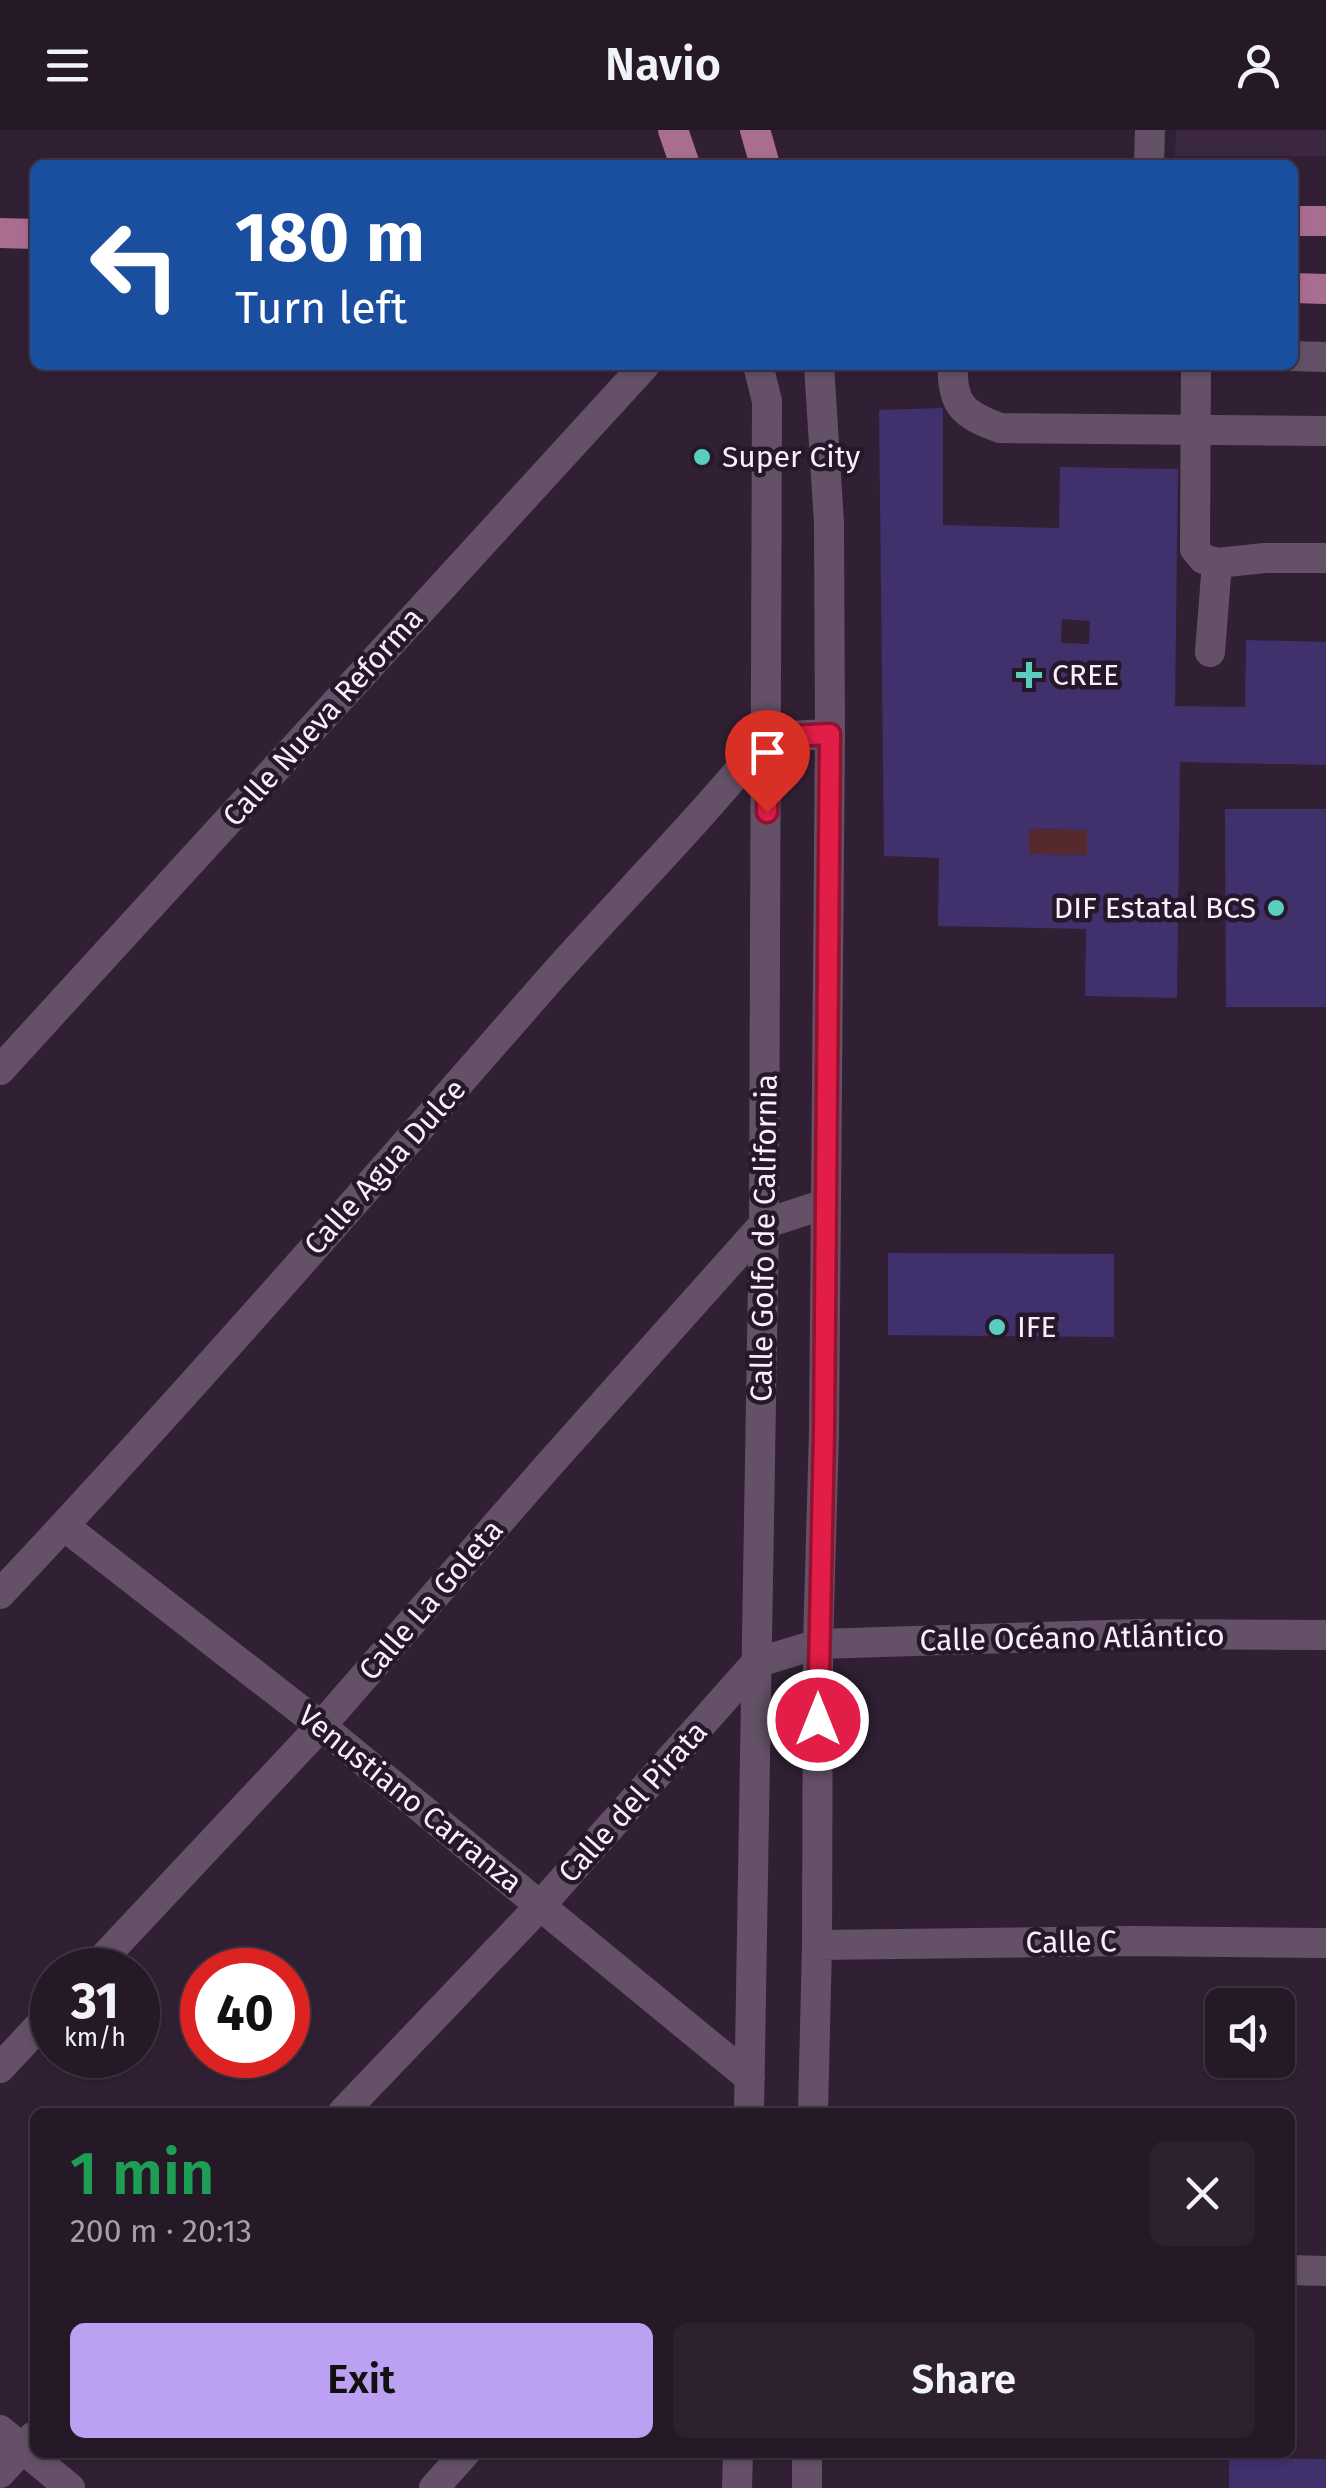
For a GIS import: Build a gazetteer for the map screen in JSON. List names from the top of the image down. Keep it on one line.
{"streets":{"street":["Calle Nueva Reforma","Calle Agua Dulce","Calle Golfo de California","Calle La Goleta","Calle Océano Atlántico","Venustiano Carranza","Calle del Pirata","Calle C"]},"crossings":[["Calle Agua Dulce","Calle Golfo de California"],["Calle Agua Dulce","Venustiano Carranza"],["Calle Golfo de California","Calle La Goleta"],["Calle Golfo de California","Calle Océano Atlántico"],["Calle Golfo de California","Venustiano Carranza"],["Calle Golfo de California","Calle del Pirata"],["Calle Golfo de California","Calle C"],["Calle La Goleta","Venustiano Carranza"],["Calle Océano Atlántico","Calle del Pirata"],["Venustiano Carranza","Calle del Pirata"]],"places":{"other":["Super City","DIF Estatal BCS","IFE"],"health":["CREE"]},"page":{"header":"Navio","turn":["180 m","Turn left"],"speed":"31 km/h","limit":"40","heading":["1 min","200 m · 20:13"],"buttons":["Exit","Share"]}}
